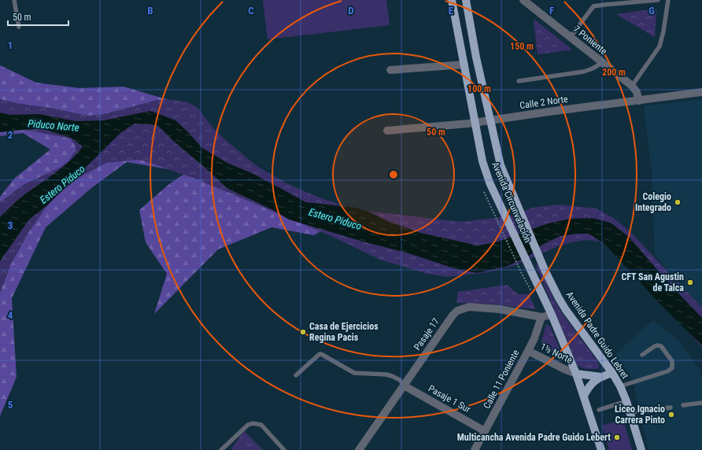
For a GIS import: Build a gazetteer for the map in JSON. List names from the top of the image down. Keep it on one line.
{"streets":{"main road":["Avenida Circunvalación","Avenida Padre Guido Lebret"],"street":["7 Poniente","Calle 2 Norte","Pasaje 17","1½ Norte","Calle 11 Poniente","Pasaje 1 Sur"]},"crossings":[["7 Poniente","Calle 2 Norte"],["Calle 2 Norte","Avenida Circunvalación"],["Avenida Circunvalación","Pasaje 17"],["Avenida Circunvalación","Avenida Padre Guido Lebret"],["Pasaje 17","Calle 11 Poniente"],["Pasaje 17","Pasaje 1 Sur"],["1½ Norte","Calle 11 Poniente"],["Calle 11 Poniente","Pasaje 1 Sur"]],"water":["Piduco Norte","Estero Piduco"],"places":["Colegio Integrado","CFT San Agustin de Talca","Casa de Ejercicios Regina Pacis","Liceo Ignacio Carrera Pinto","Multicancha Avenida Padre Guido Lebert"],"scale_bar":"50 m","grid":{"columns":["B","C","D","E","F","G"],"rows":["1","2","3","4","5"]},"rings":["150 m","200 m","100 m","50 m"]}
